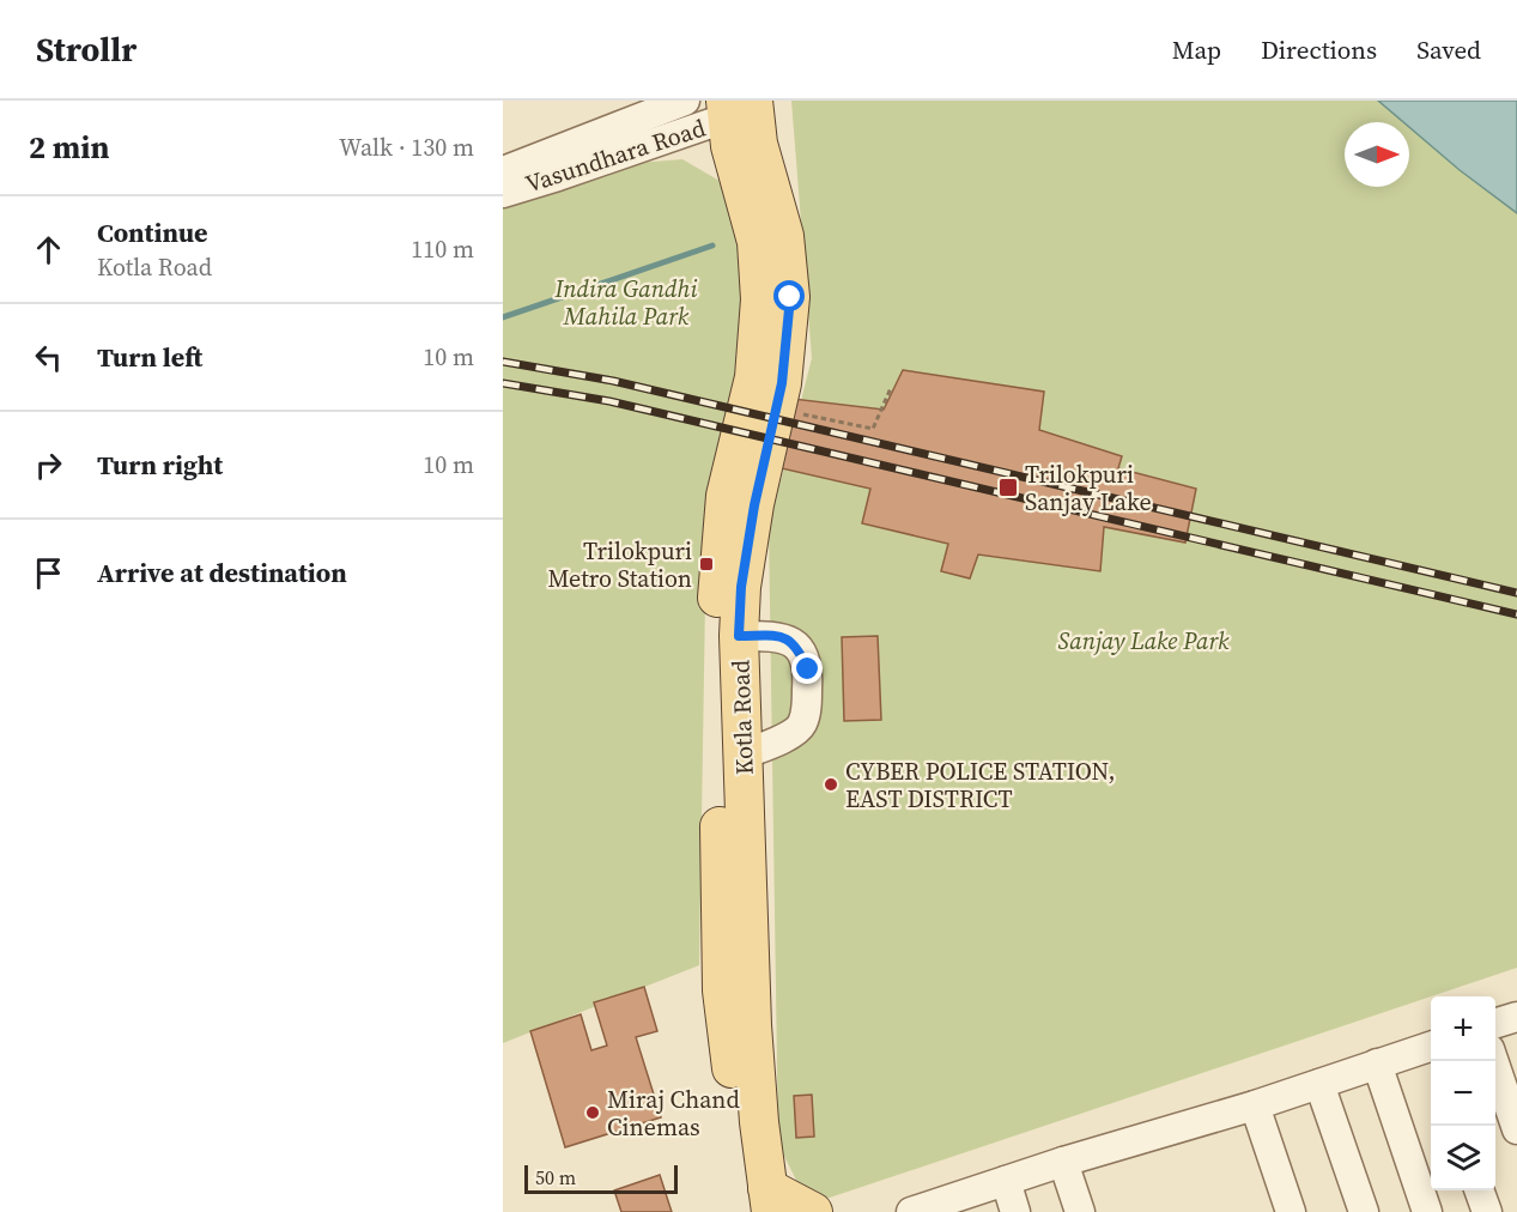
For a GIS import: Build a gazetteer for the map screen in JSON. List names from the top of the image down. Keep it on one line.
{"streets":{"main road":["Kotla Road"],"street":["Vasundhara Road"]},"crossings":[["Vasundhara Road","Kotla Road"]],"parks":["Indira Gandhi Mahila Park","Sanjay Lake Park"],"places":{"transit":["Trilokpuri Sanjay Lake","Trilokpuri Metro Station"],"other":["CYBER POLICE STATION, EAST DISTRICT","Miraj Chand Cinemas"]},"scale_bar":"50 m","north":"right","page":{"header":"Strollr","nav":["Map","Directions","Saved"],"heading":["2 min","Walk · 130 m"],"list":[["Continue","Kotla Road","110 m"],["Turn left","10 m"],["Turn right","10 m"],"Arrive at destination"],"map_buttons":["+","−"],"scale":"50 m"}}
